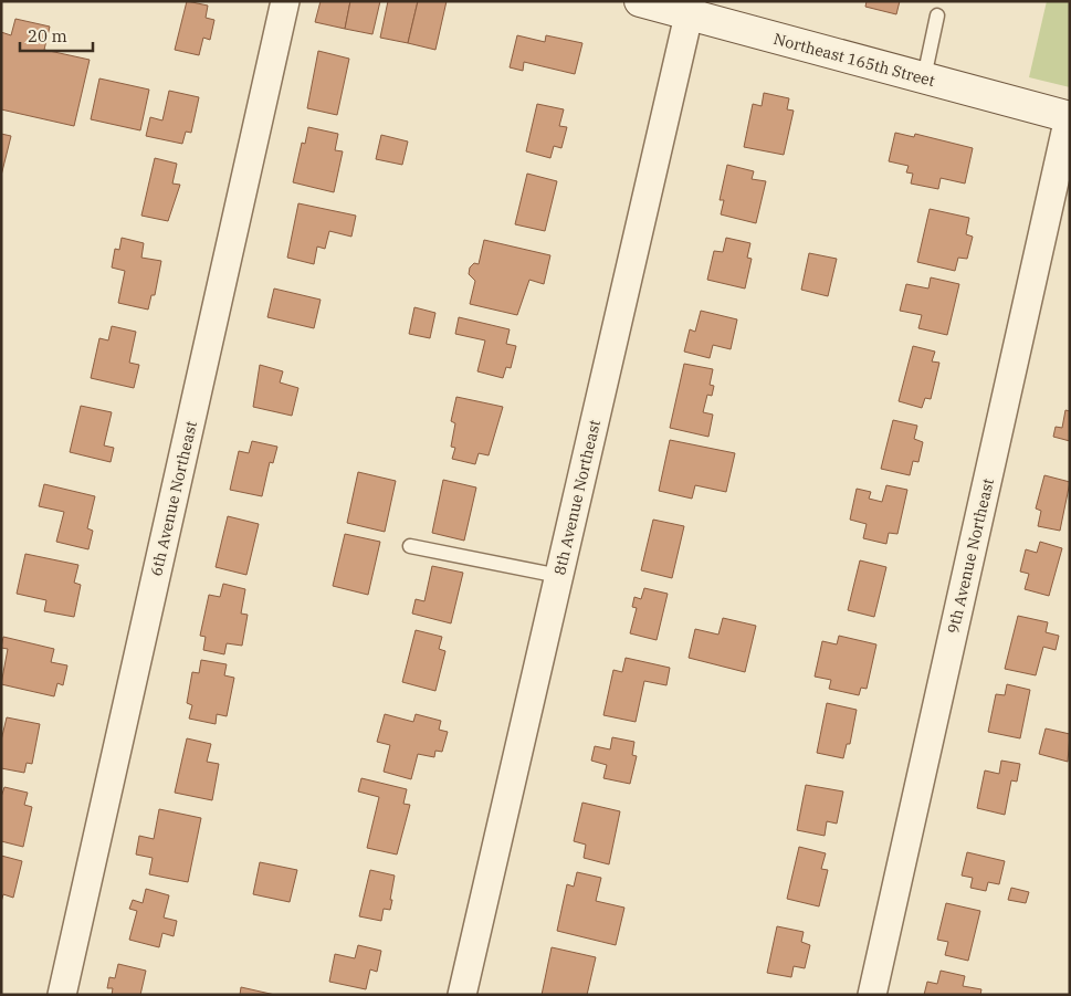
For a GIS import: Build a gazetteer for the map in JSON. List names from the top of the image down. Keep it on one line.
{"streets":{"street":["Northeast 165th Street","8th Avenue Northeast","6th Avenue Northeast","9th Avenue Northeast"]},"crossings":[["Northeast 165th Street","8th Avenue Northeast"],["Northeast 165th Street","9th Avenue Northeast"]],"scale_bar":"20 m"}
